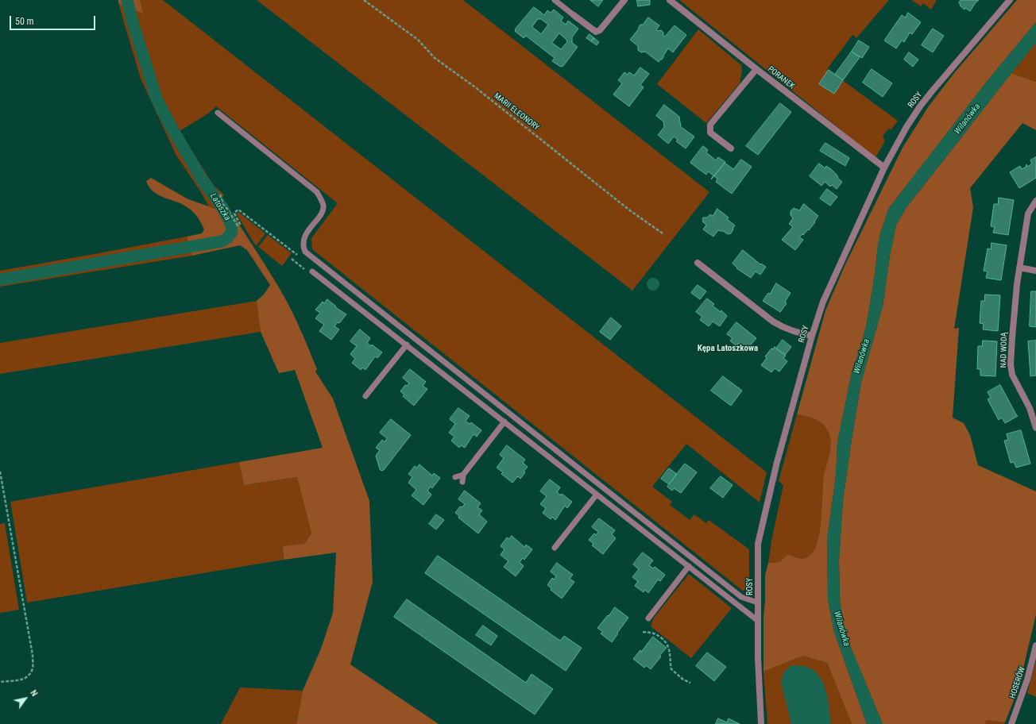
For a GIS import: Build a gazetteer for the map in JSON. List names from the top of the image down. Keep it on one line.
{"streets":{"street":["PORANEK","ROSY","NAD WODĄ","HOSERÓW"],"path":["MARII ELEONORY"]},"crossings":[["PORANEK","ROSY"]],"districts":["Kępa Latoszkowa"],"water":["Wilanówka","Latoszka"],"scale_bar":"50 m","north":"top right"}
